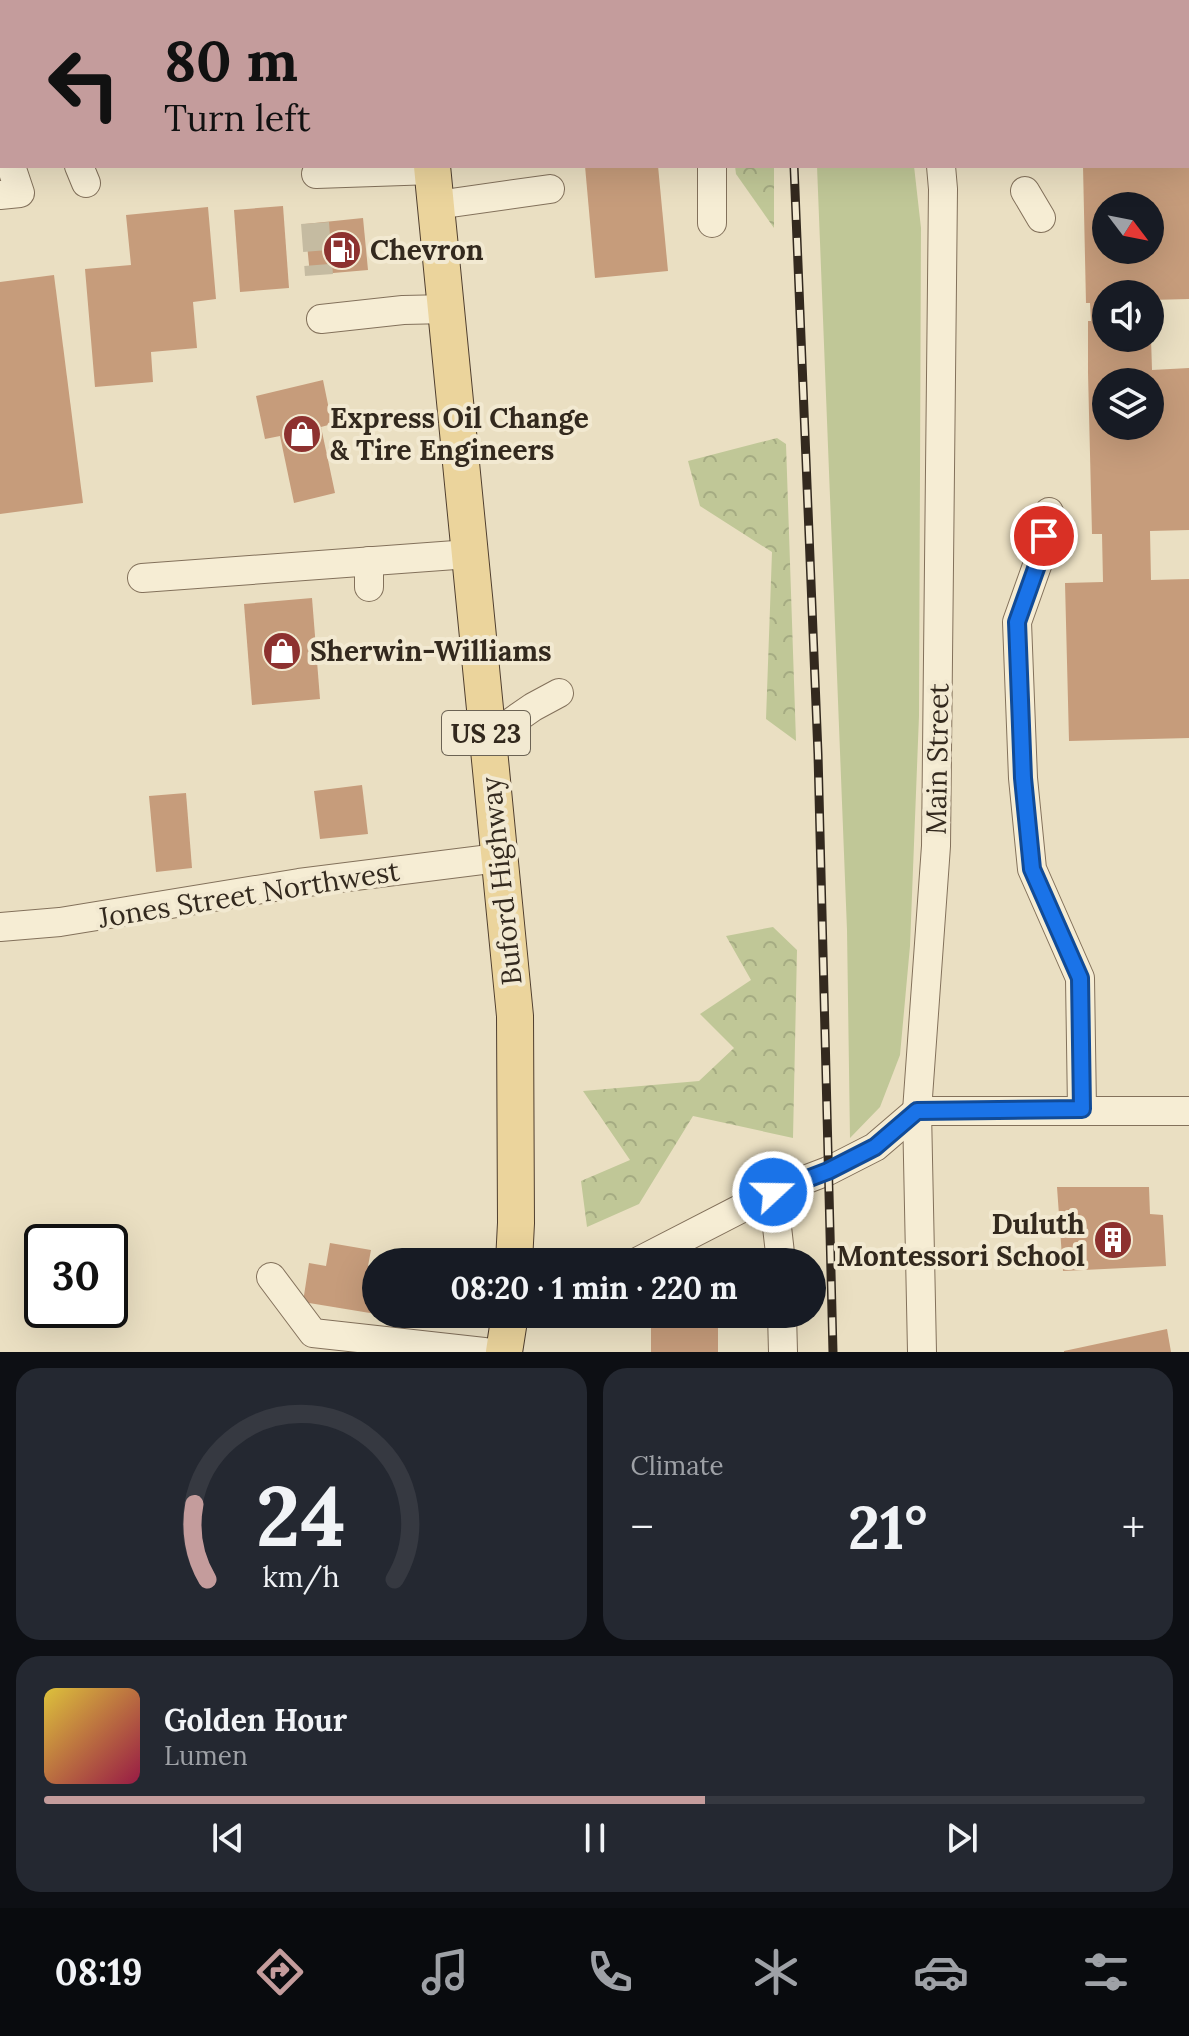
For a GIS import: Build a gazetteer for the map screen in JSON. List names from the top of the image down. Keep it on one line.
{"streets":{"main road":["US 23","Buford Highway"],"street":["Main Street","Jones Street Northwest"]},"crossings":[["Buford Highway","Jones Street Northwest"]],"places":{"fuel station":["Chevron"],"shop":["Express Oil Change & Tire Engineers","Sherwin-Williams"],"building":["Duluth Montessori School"]},"north":"bottom right","page":{"turn":["80 m","Turn left"],"limit":"30","trip":"08:20 · 1 min · 220 m","tile":"Climate","heat":["−","21°","+"],"song":["Golden Hour","Lumen"],"tabs":"08:19","gauge":["24","km/h"]}}
